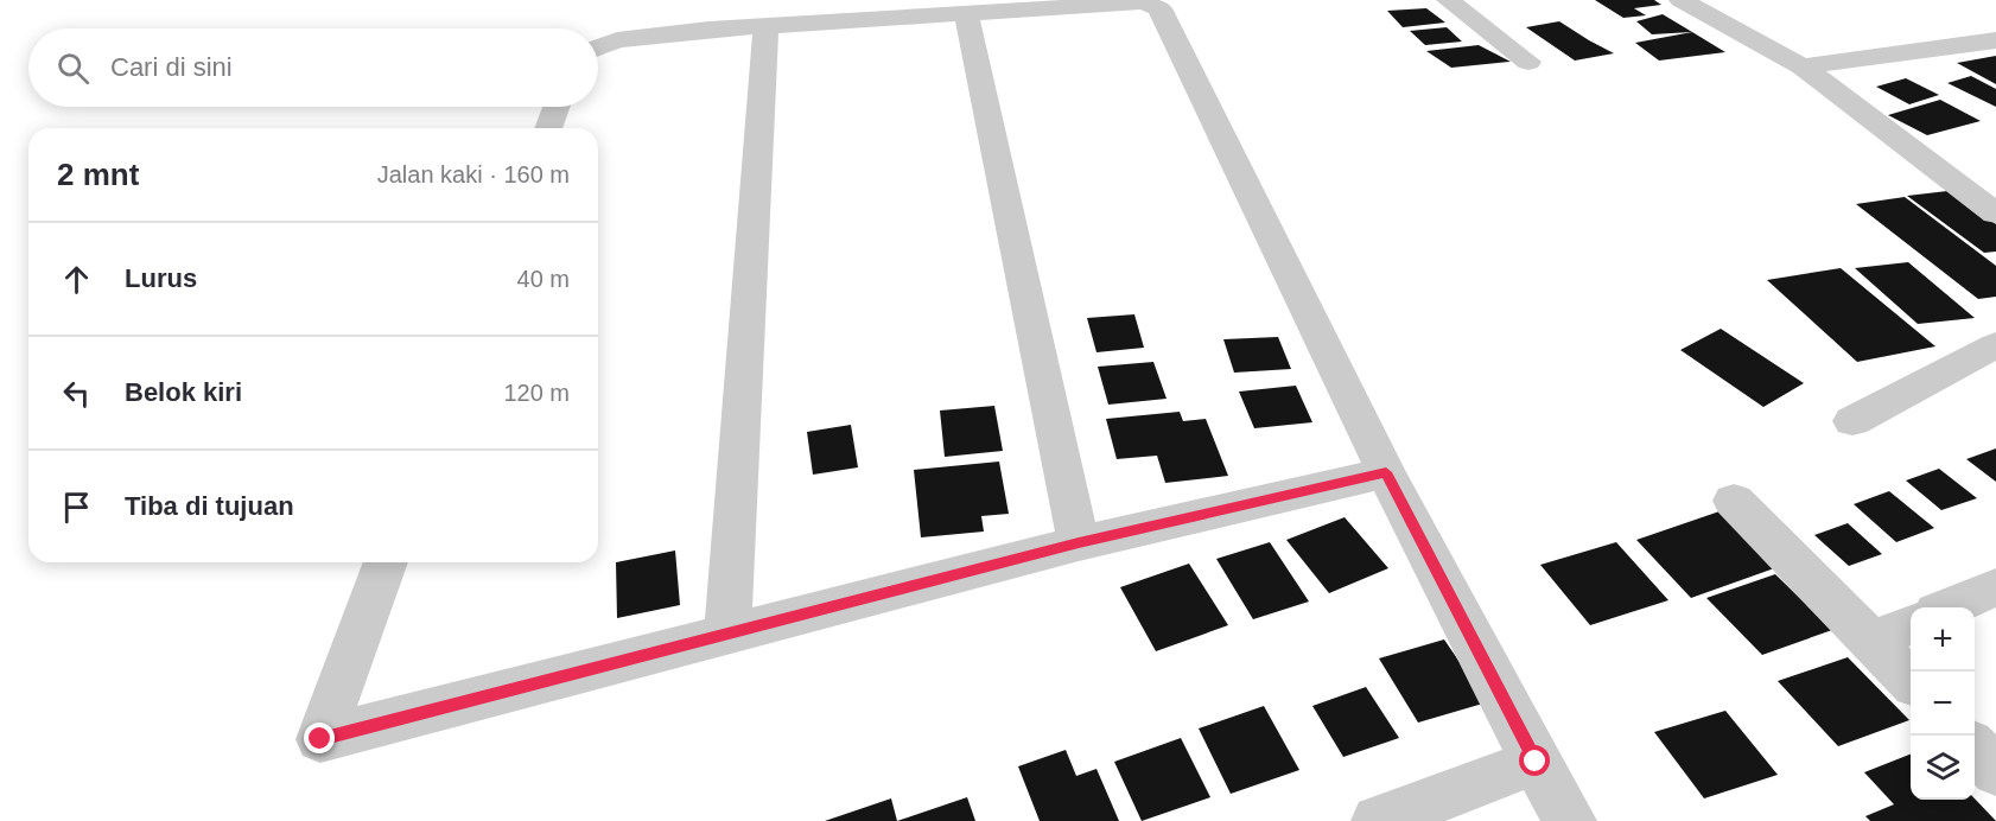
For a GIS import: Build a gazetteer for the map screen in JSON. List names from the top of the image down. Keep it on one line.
{"page":{"search":"Cari di sini","heading":["2 mnt","Jalan kaki · 160 m"],"list":[["Lurus","40 m"],["Belok kiri","120 m"],"Tiba di tujuan"],"map_buttons":["+","−"]}}
